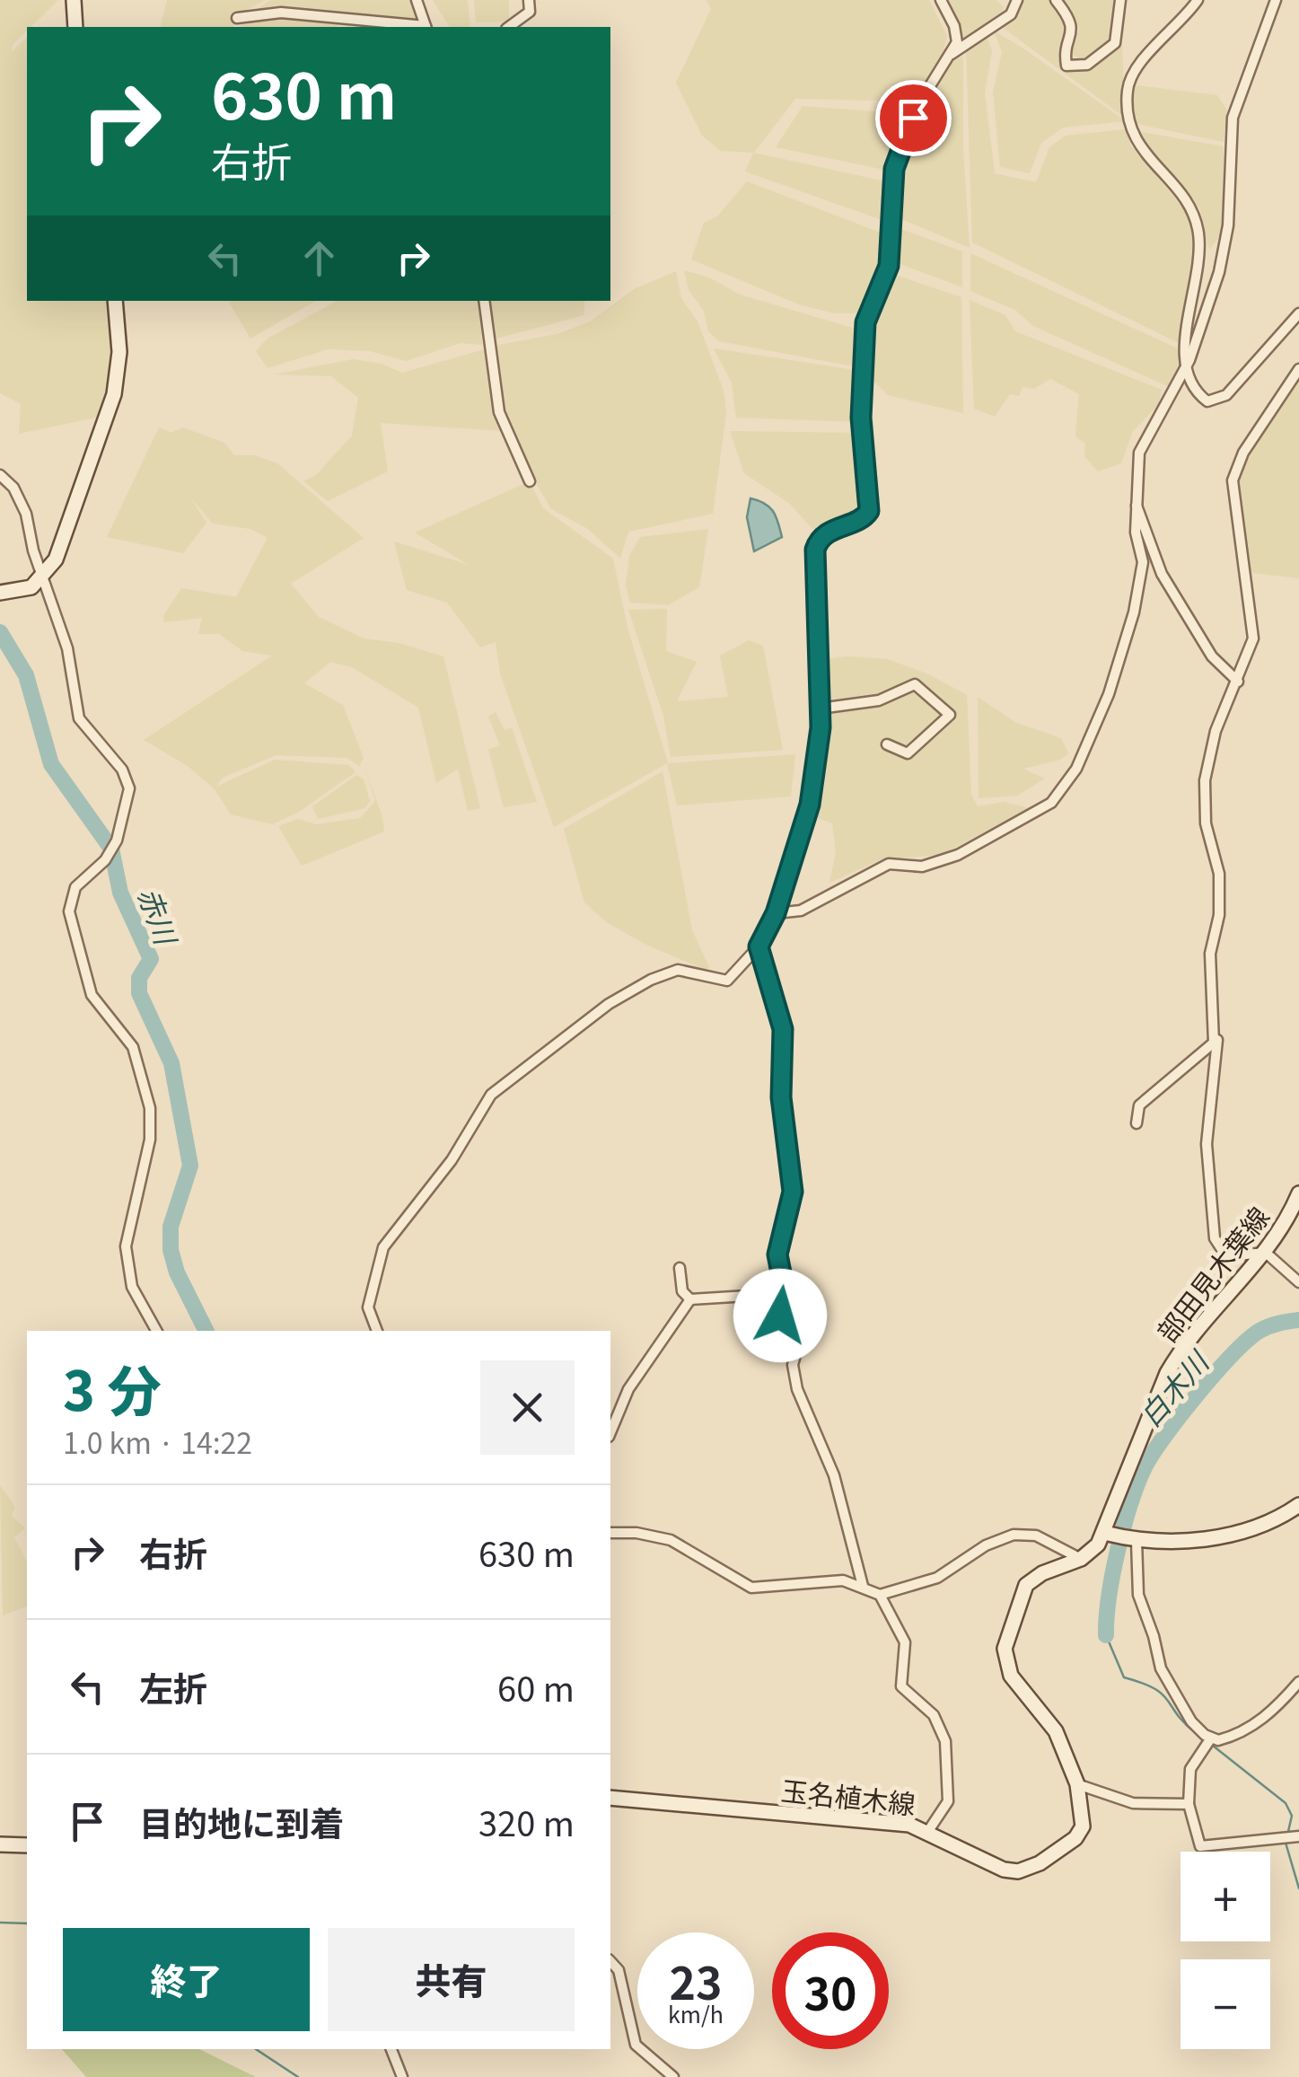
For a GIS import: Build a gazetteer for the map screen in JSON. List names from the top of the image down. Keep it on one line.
{"streets":{"main road":["部田見木葉線","玉名植木線"]},"crossings":[["部田見木葉線","玉名植木線"]],"water":["赤川","白木川"],"page":{"turn":["630 m","右折"],"heading":["3 分","1.0 km · 14:22"],"list":[{"name":"右折","value":"630 m"},{"name":"左折","value":"60 m"},{"name":"目的地に到着","value":"320 m"}],"map_buttons":["+","−"],"buttons":["終了","共有"],"speed":"23 km/h","limit":"30"}}
